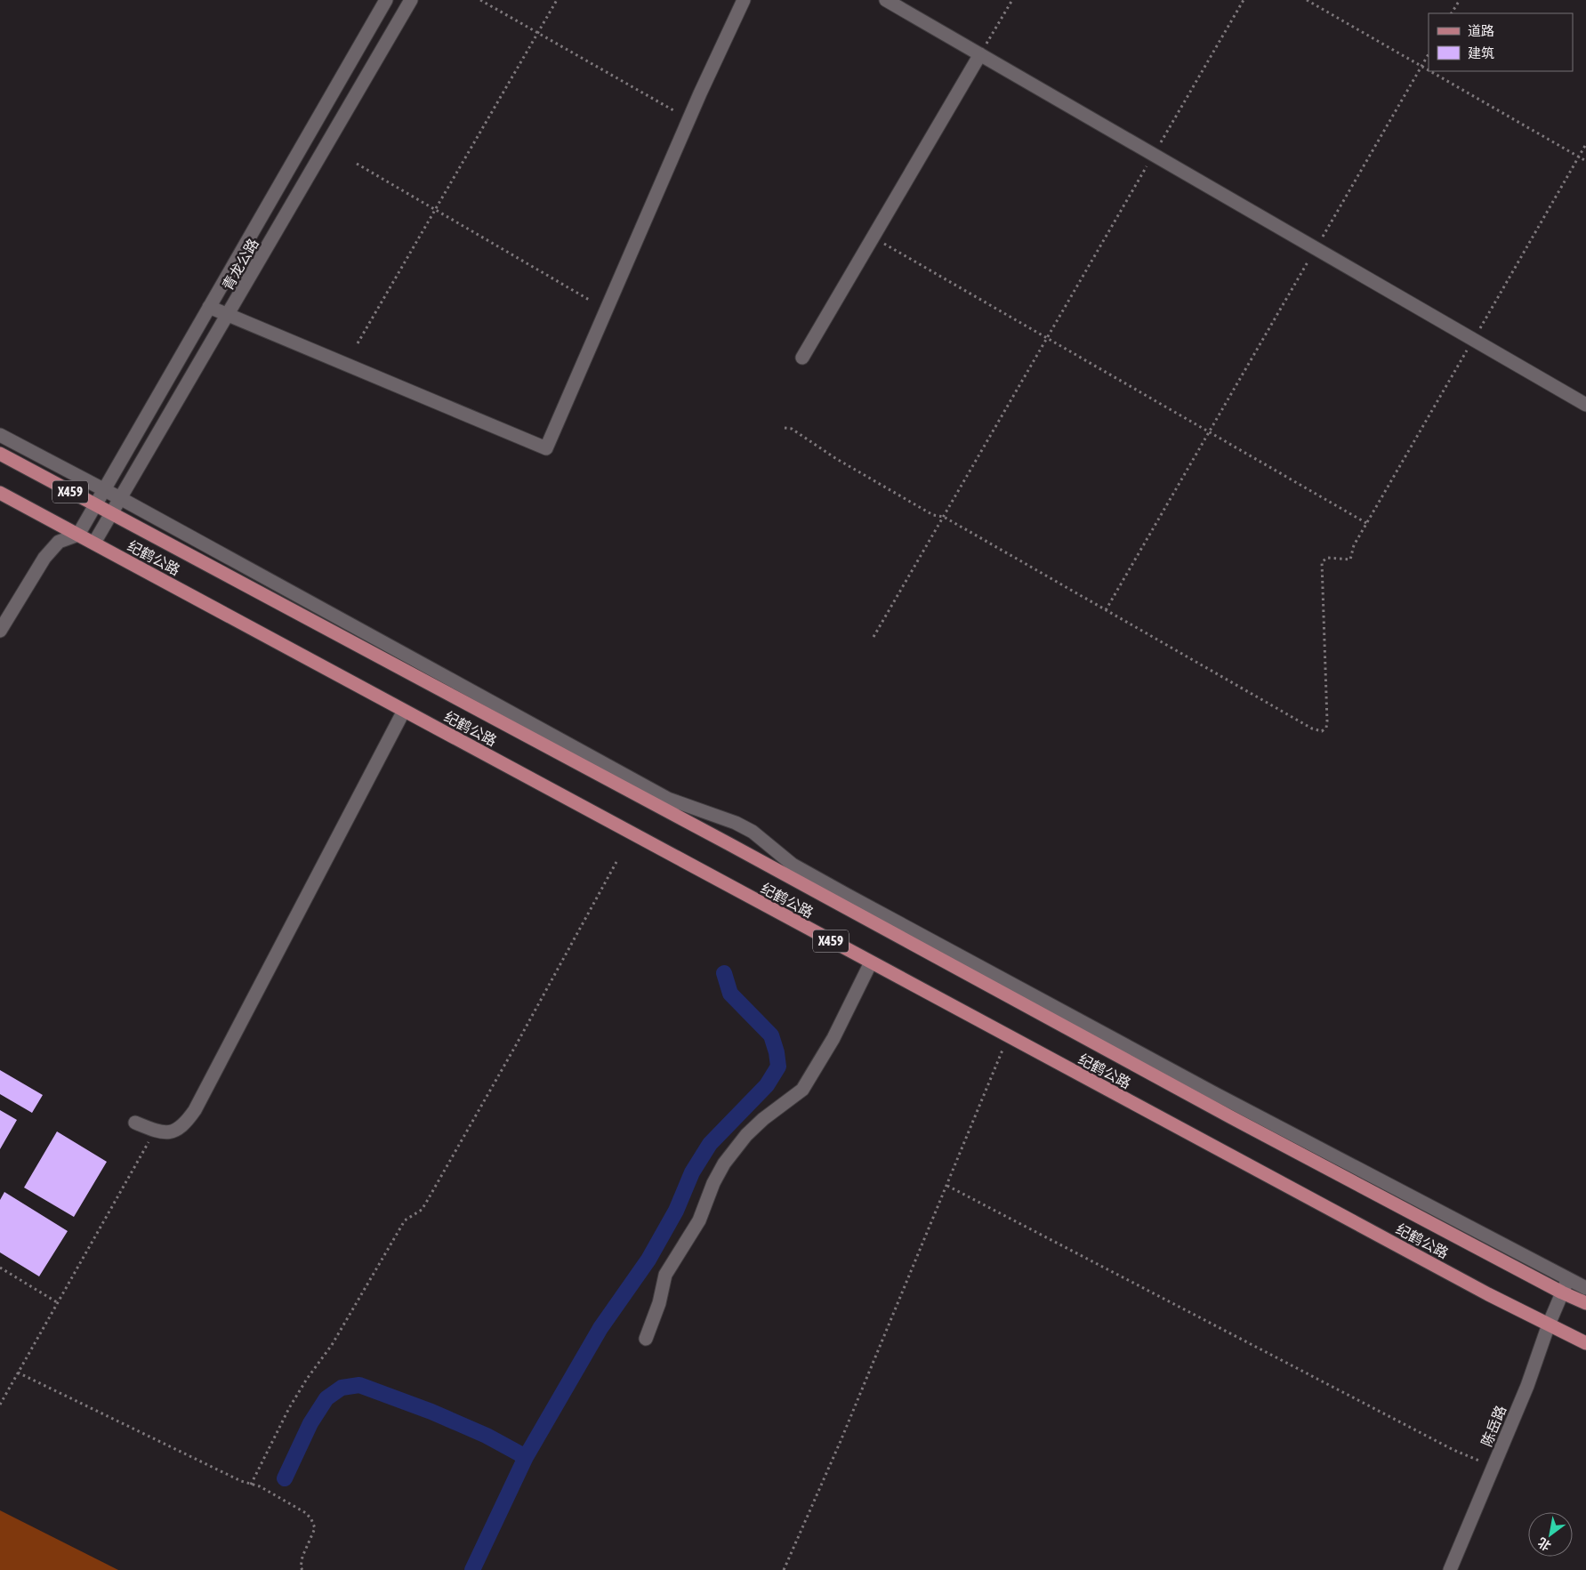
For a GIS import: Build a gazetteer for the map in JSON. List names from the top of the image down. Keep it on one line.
{"streets":{"main road":["X459","纪鹤公路"],"street":["青龙公路","陈岳路"]},"crossings":[["青龙公路","纪鹤公路"],["纪鹤公路","陈岳路"]],"legend":["道路","建筑"],"north":"bottom left"}
